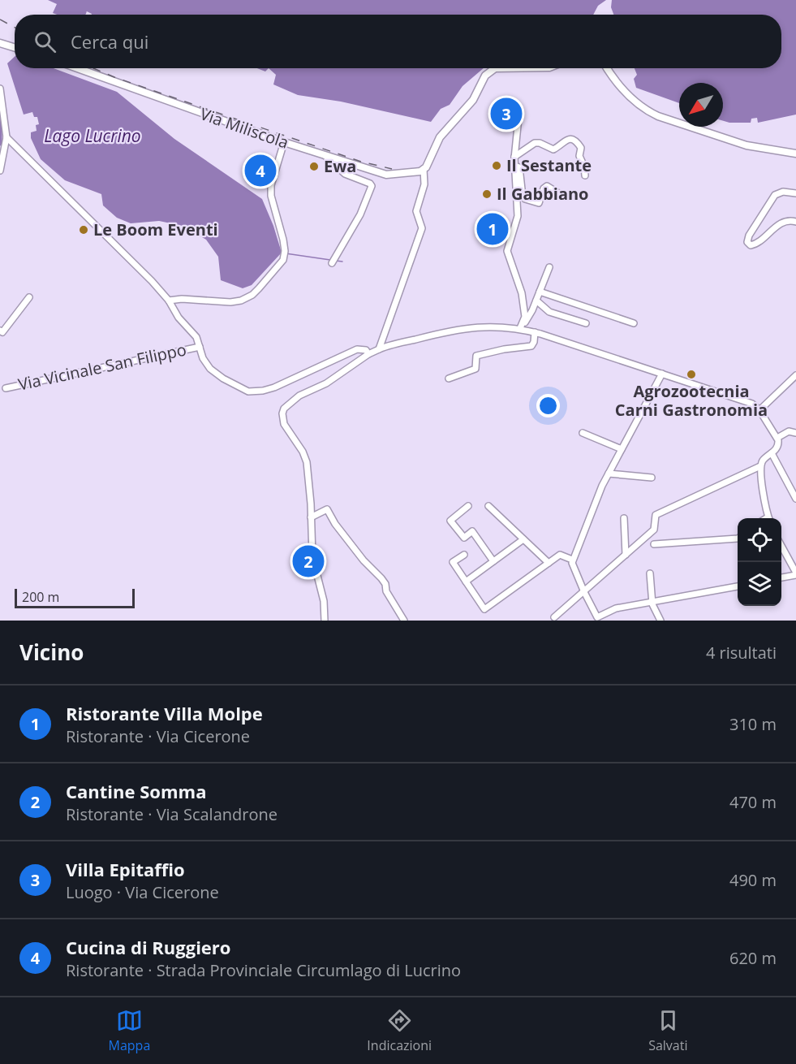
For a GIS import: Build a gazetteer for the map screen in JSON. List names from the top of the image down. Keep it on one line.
{"streets":{"main road":["Via Miliscola"],"street":["Via Vicinale San Filippo"]},"water":["Lago Lucrino"],"places":["Il Sestante","Ewa","Il Gabbiano","Le Boom Eventi","Agrozootecnia Carni Gastronomia"],"scale_bar":"200 m","north":"bottom left","page":{"search":"Cerca qui","pins":["3","4","1","2"],"scale":"200 m","heading":["Vicino","4 risultati"],"list":[{"mark":"1","name":"Ristorante Villa Molpe","note":"Ristorante · Via Cicerone","value":"310 m"},{"mark":"2","name":"Cantine Somma","note":"Ristorante · Via Scalandrone","value":"470 m"},{"mark":"3","name":"Villa Epitaffio","note":"Luogo · Via Cicerone","value":"490 m"},{"mark":"4","name":"Cucina di Ruggiero","note":"Ristorante · Strada Provinciale Circumlago di Lucrino","value":"620 m"}],"nav":["Mappa","Indicazioni","Salvati"]}}
